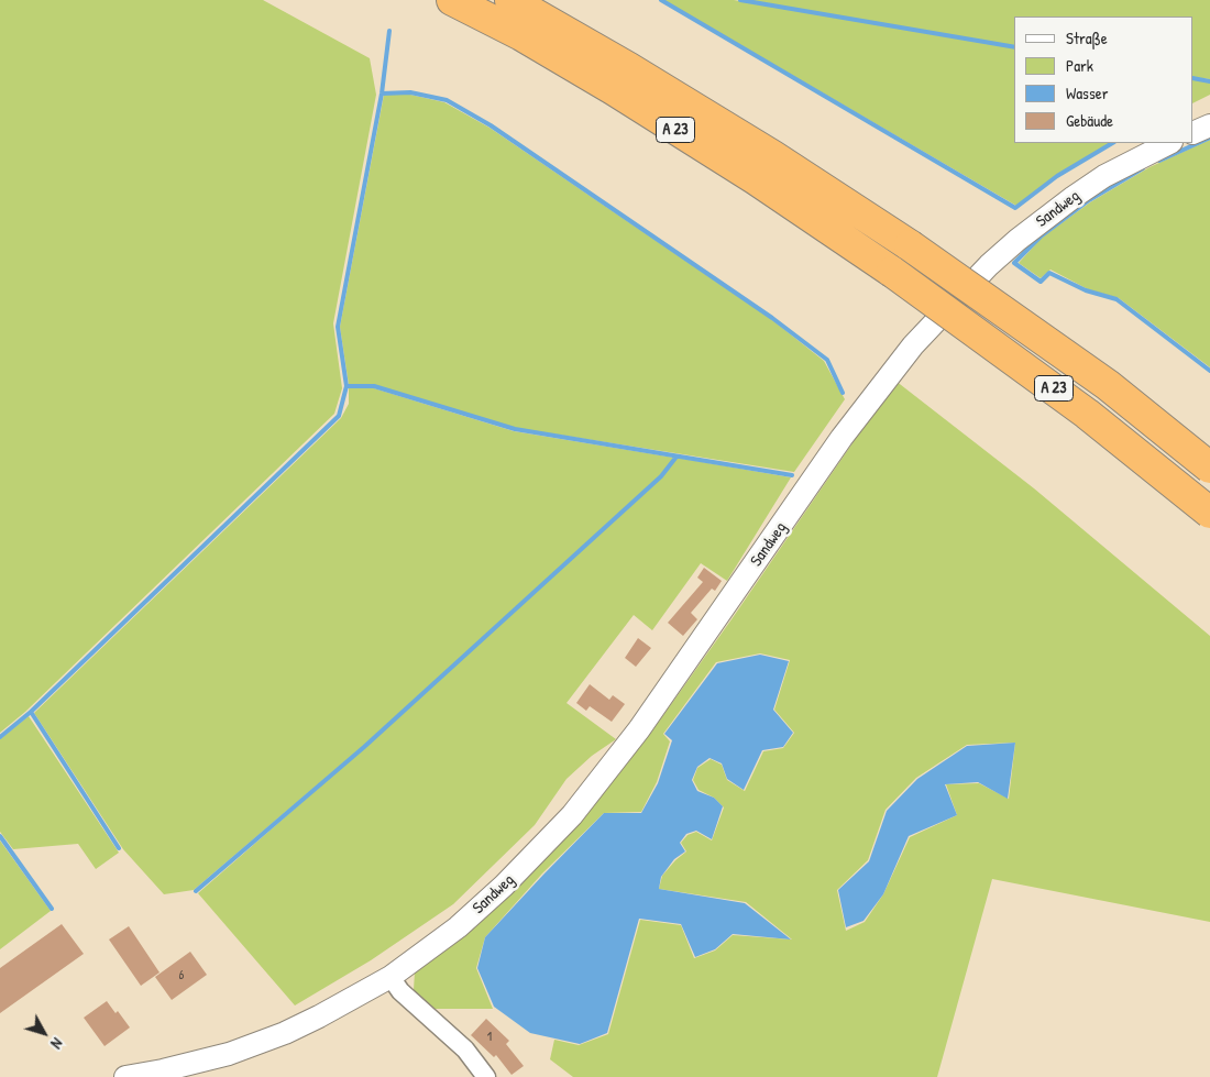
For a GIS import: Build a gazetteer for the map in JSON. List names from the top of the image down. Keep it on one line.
{"streets":{"highway":["A 23"],"street":["Sandweg"]},"house_numbers":["6","1"],"legend":["Straße","Park","Wasser","Gebäude"],"north":"bottom right"}
